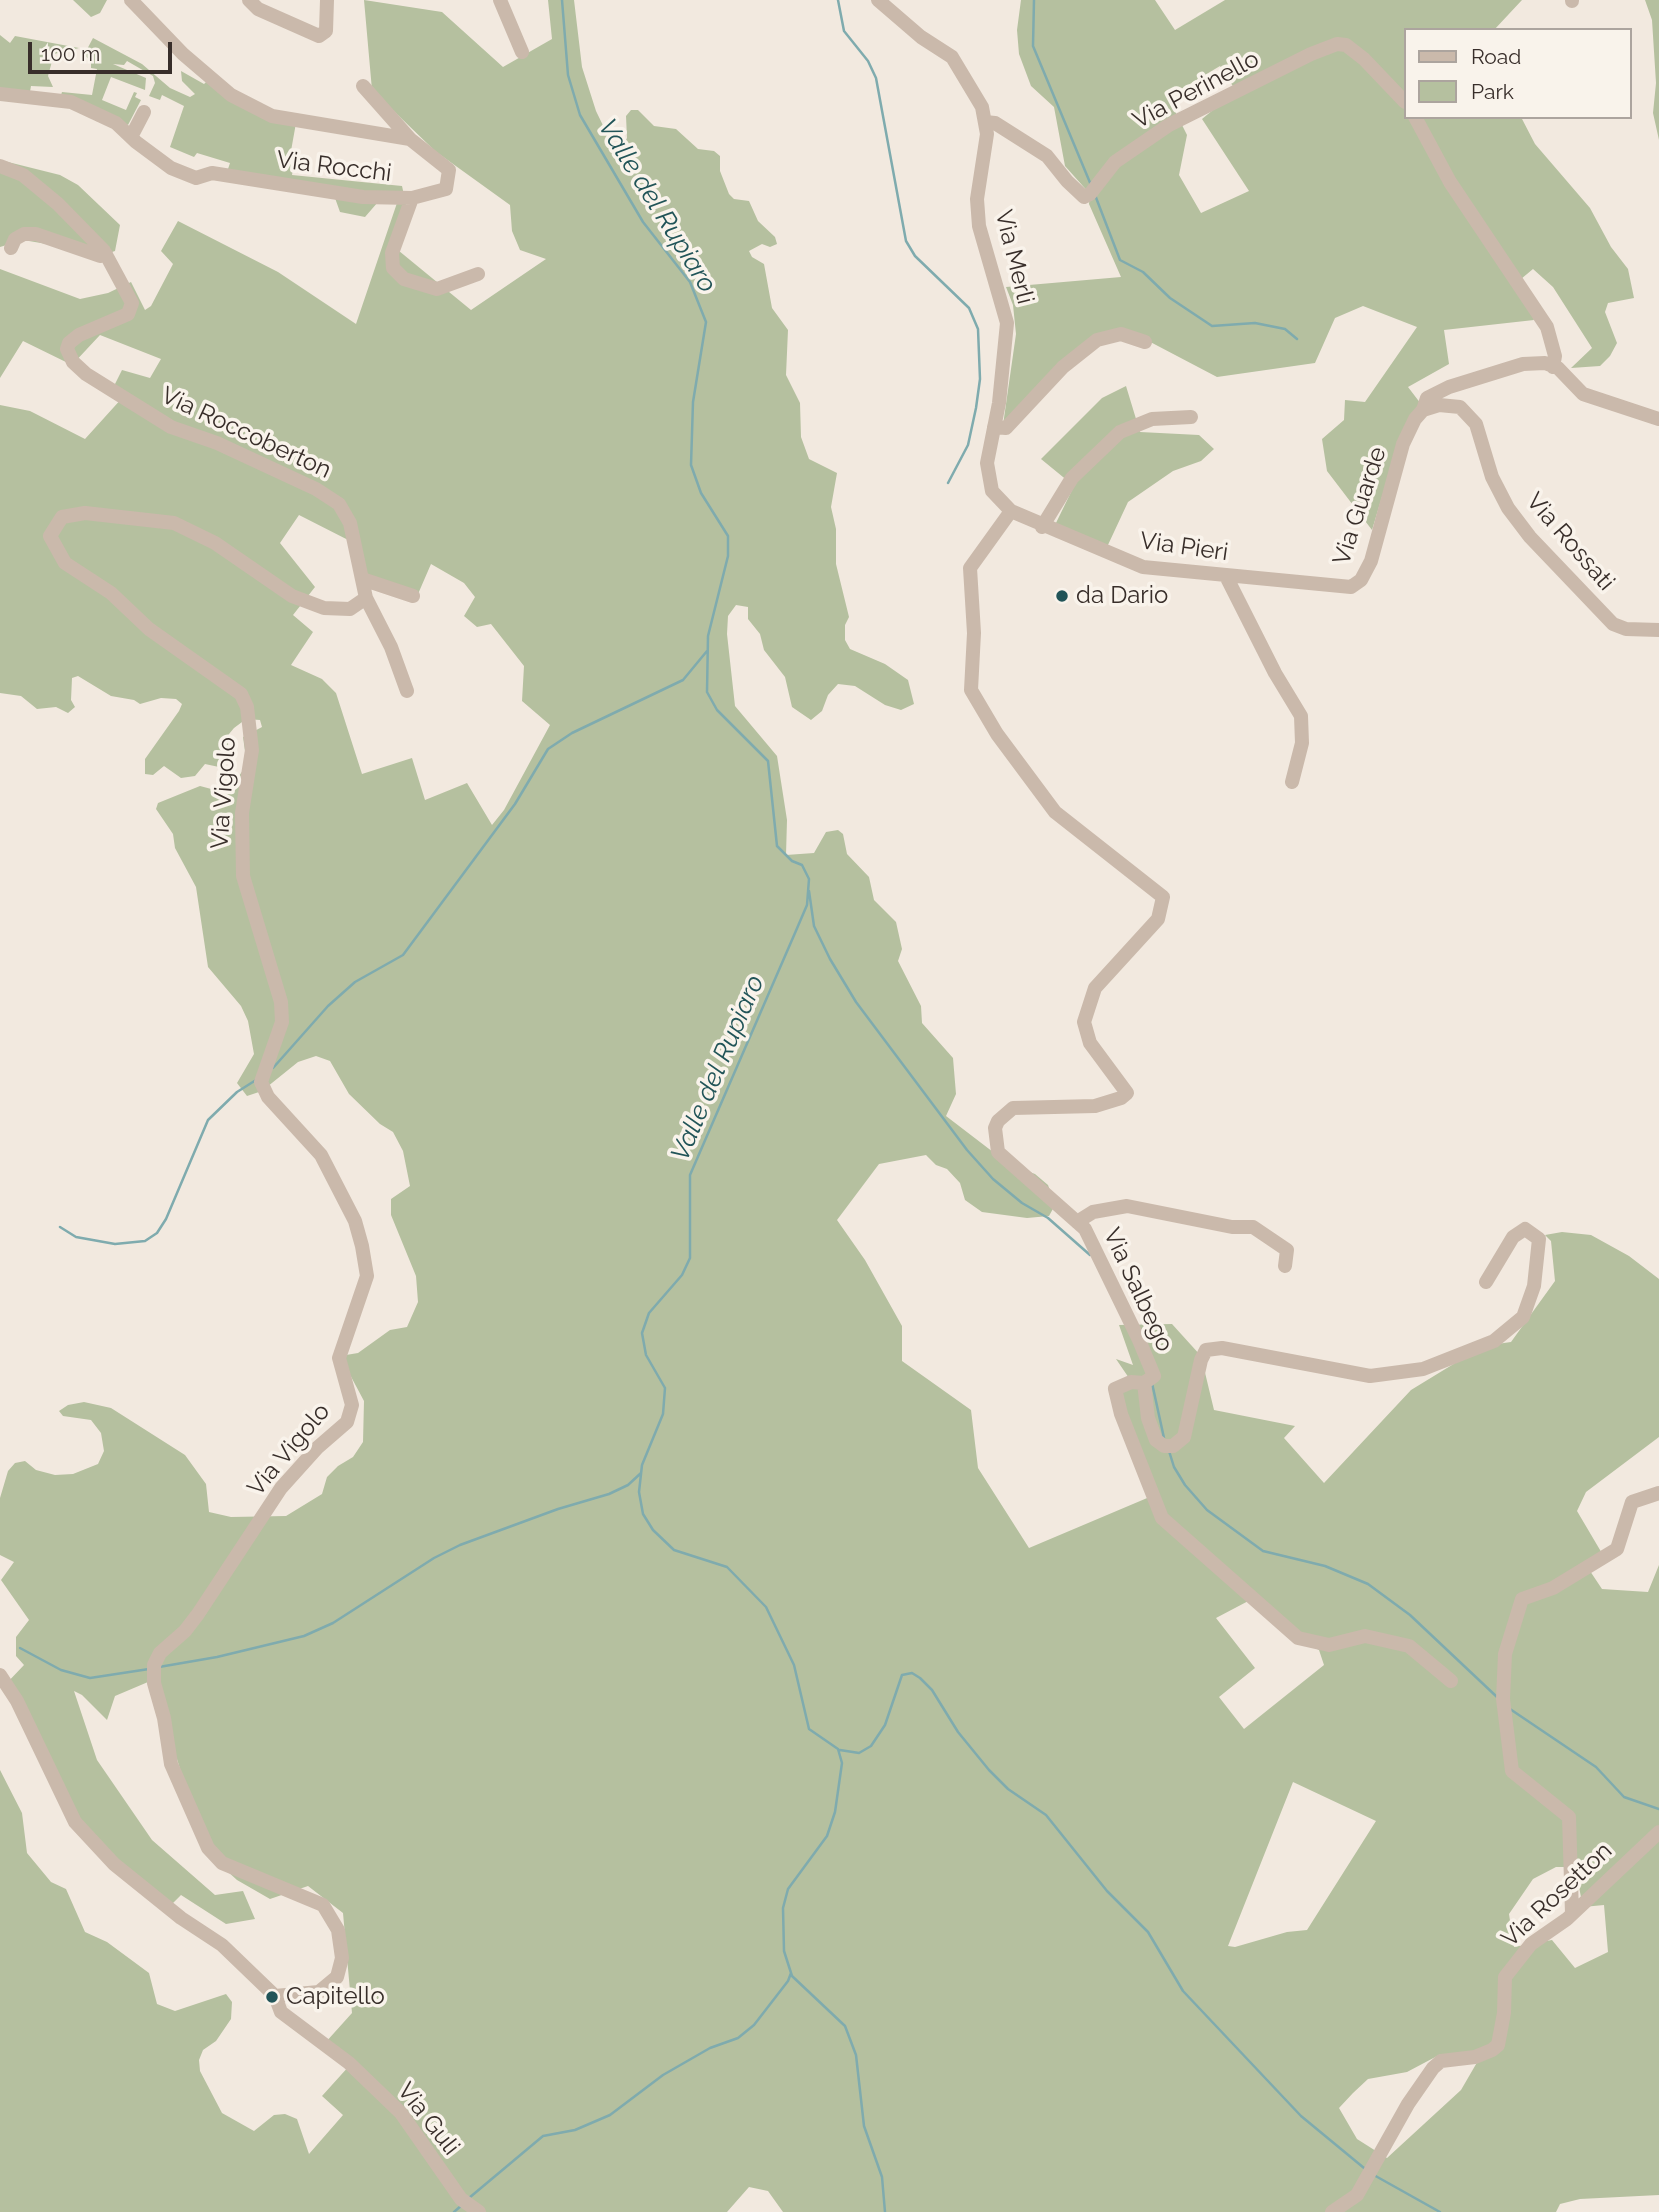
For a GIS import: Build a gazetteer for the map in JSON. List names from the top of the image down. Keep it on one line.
{"streets":{"street":["Via Perinello","Via Rocchi","Via Merli","Via Roccoberton","Via Guarde","Via Rossati","Via Pieri","Via Vigolo","Via Salbego","Via Rosetton","Via Guli"]},"crossings":[["Via Perinello","Via Merli"],["Via Merli","Via Pieri"],["Via Roccoberton","Via Vigolo"],["Via Guarde","Via Rossati"],["Via Guarde","Via Pieri"],["Via Pieri","Via Salbego"],["Via Vigolo","Via Guli"]],"water":["Valle del Rupiaro"],"places":["da Dario","Capitello"],"legend":["Road","Park"],"scale_bar":"100 m"}
